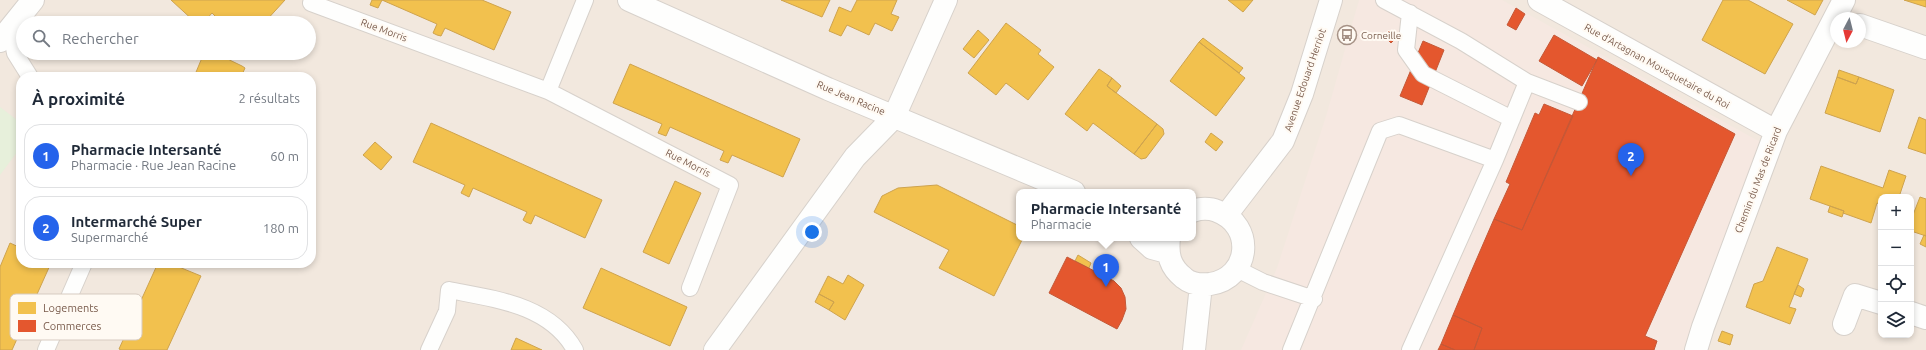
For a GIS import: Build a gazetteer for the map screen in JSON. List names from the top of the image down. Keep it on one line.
{"streets":{"street":["Rue d'Artagnan Mousquetaire du Roi","Avenue Edouard Herriot","Rue Jean Racine","Chemin du Mas de Ricard"],"lane":["Rue Morris"]},"crossings":[["Rue d'Artagnan Mousquetaire du Roi","Chemin du Mas de Ricard"]],"places":{"bus stop":["Corneille"]},"legend":["Logements","Commerces"],"north":"bottom","page":{"search":"Rechercher","heading":["À proximité","2 résultats"],"list":[{"mark":"1","name":"Pharmacie Intersanté","note":"Pharmacie · Rue Jean Racine","value":"60 m"},{"mark":"2","name":"Intermarché Super","note":"Supermarché","value":"180 m"}],"pins":["2","1"],"popup":["Pharmacie Intersanté","Pharmacie"],"map_buttons":["+","−"]}}
